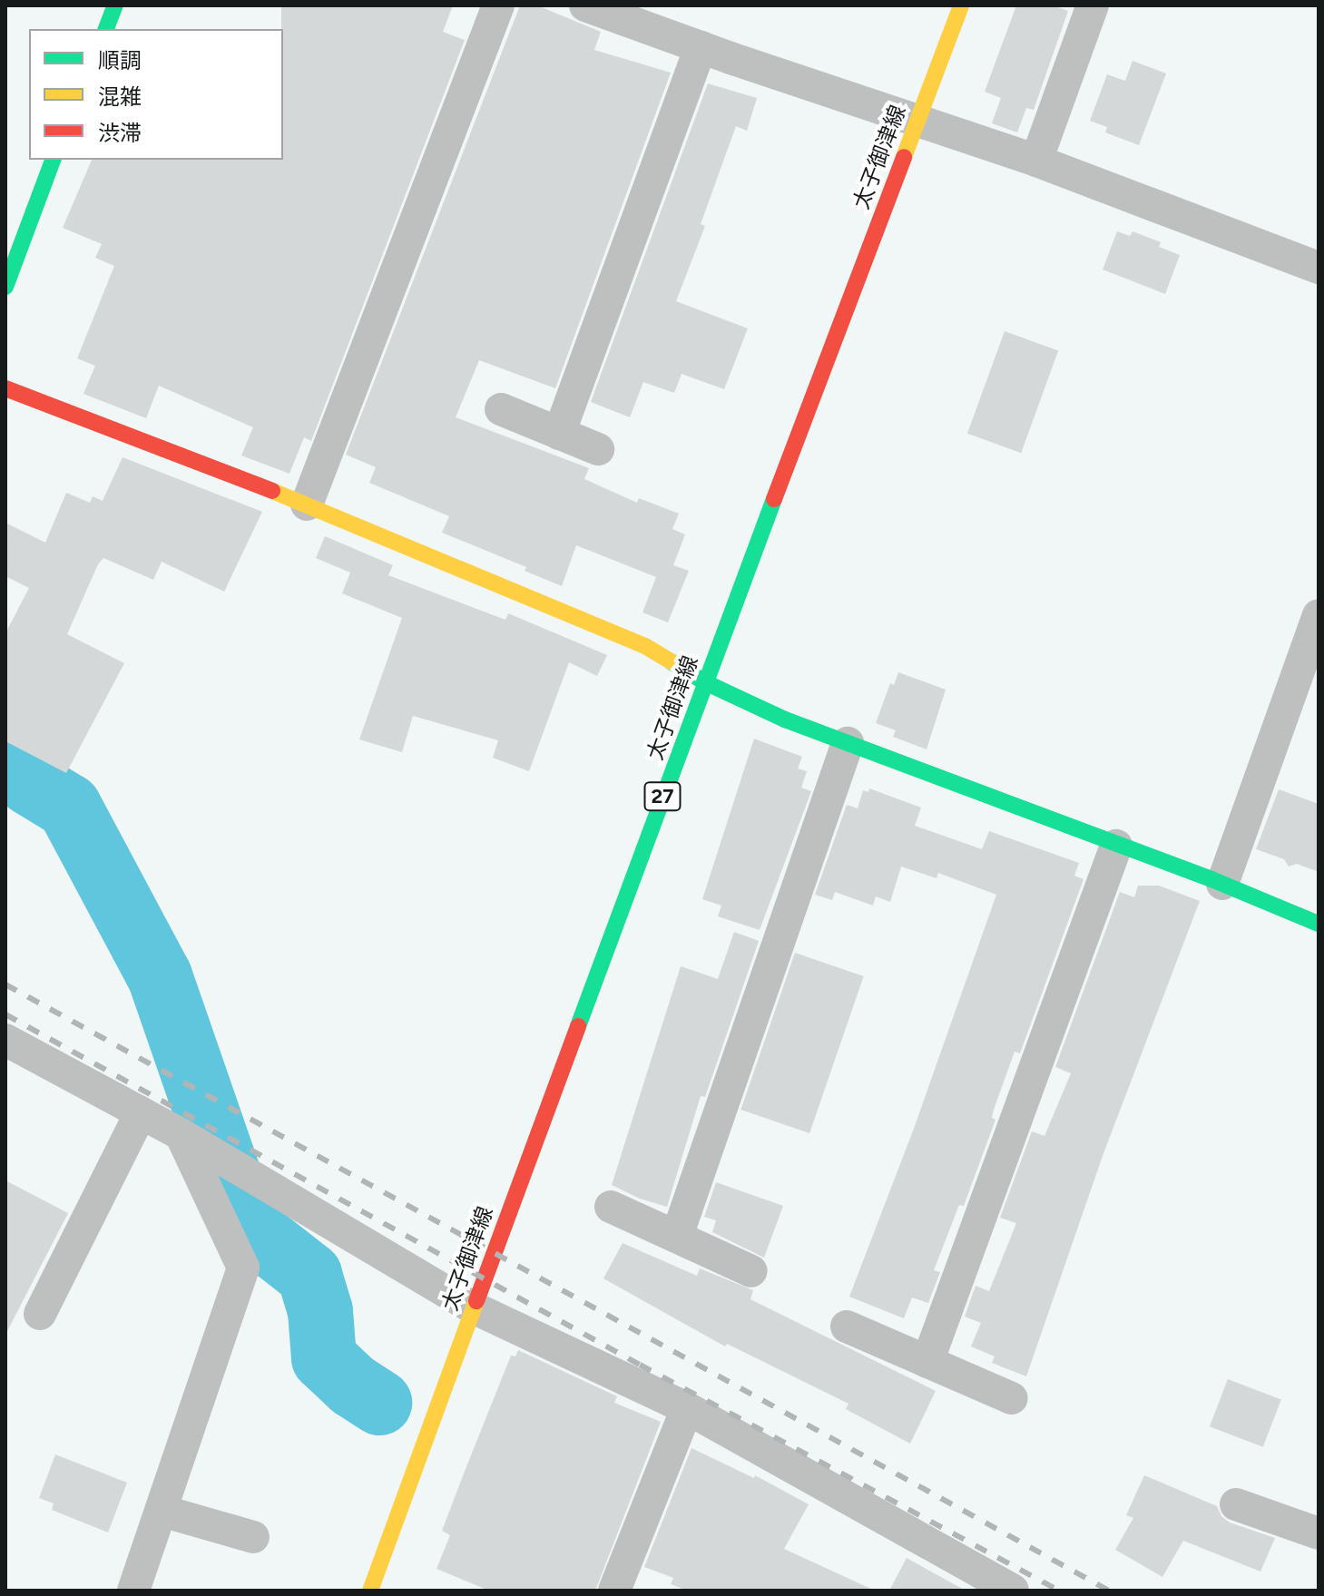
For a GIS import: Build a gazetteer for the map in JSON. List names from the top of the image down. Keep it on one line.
{"streets":{"main road":["太子御津線","27"]},"legend":["順調","混雑","渋滞"]}
